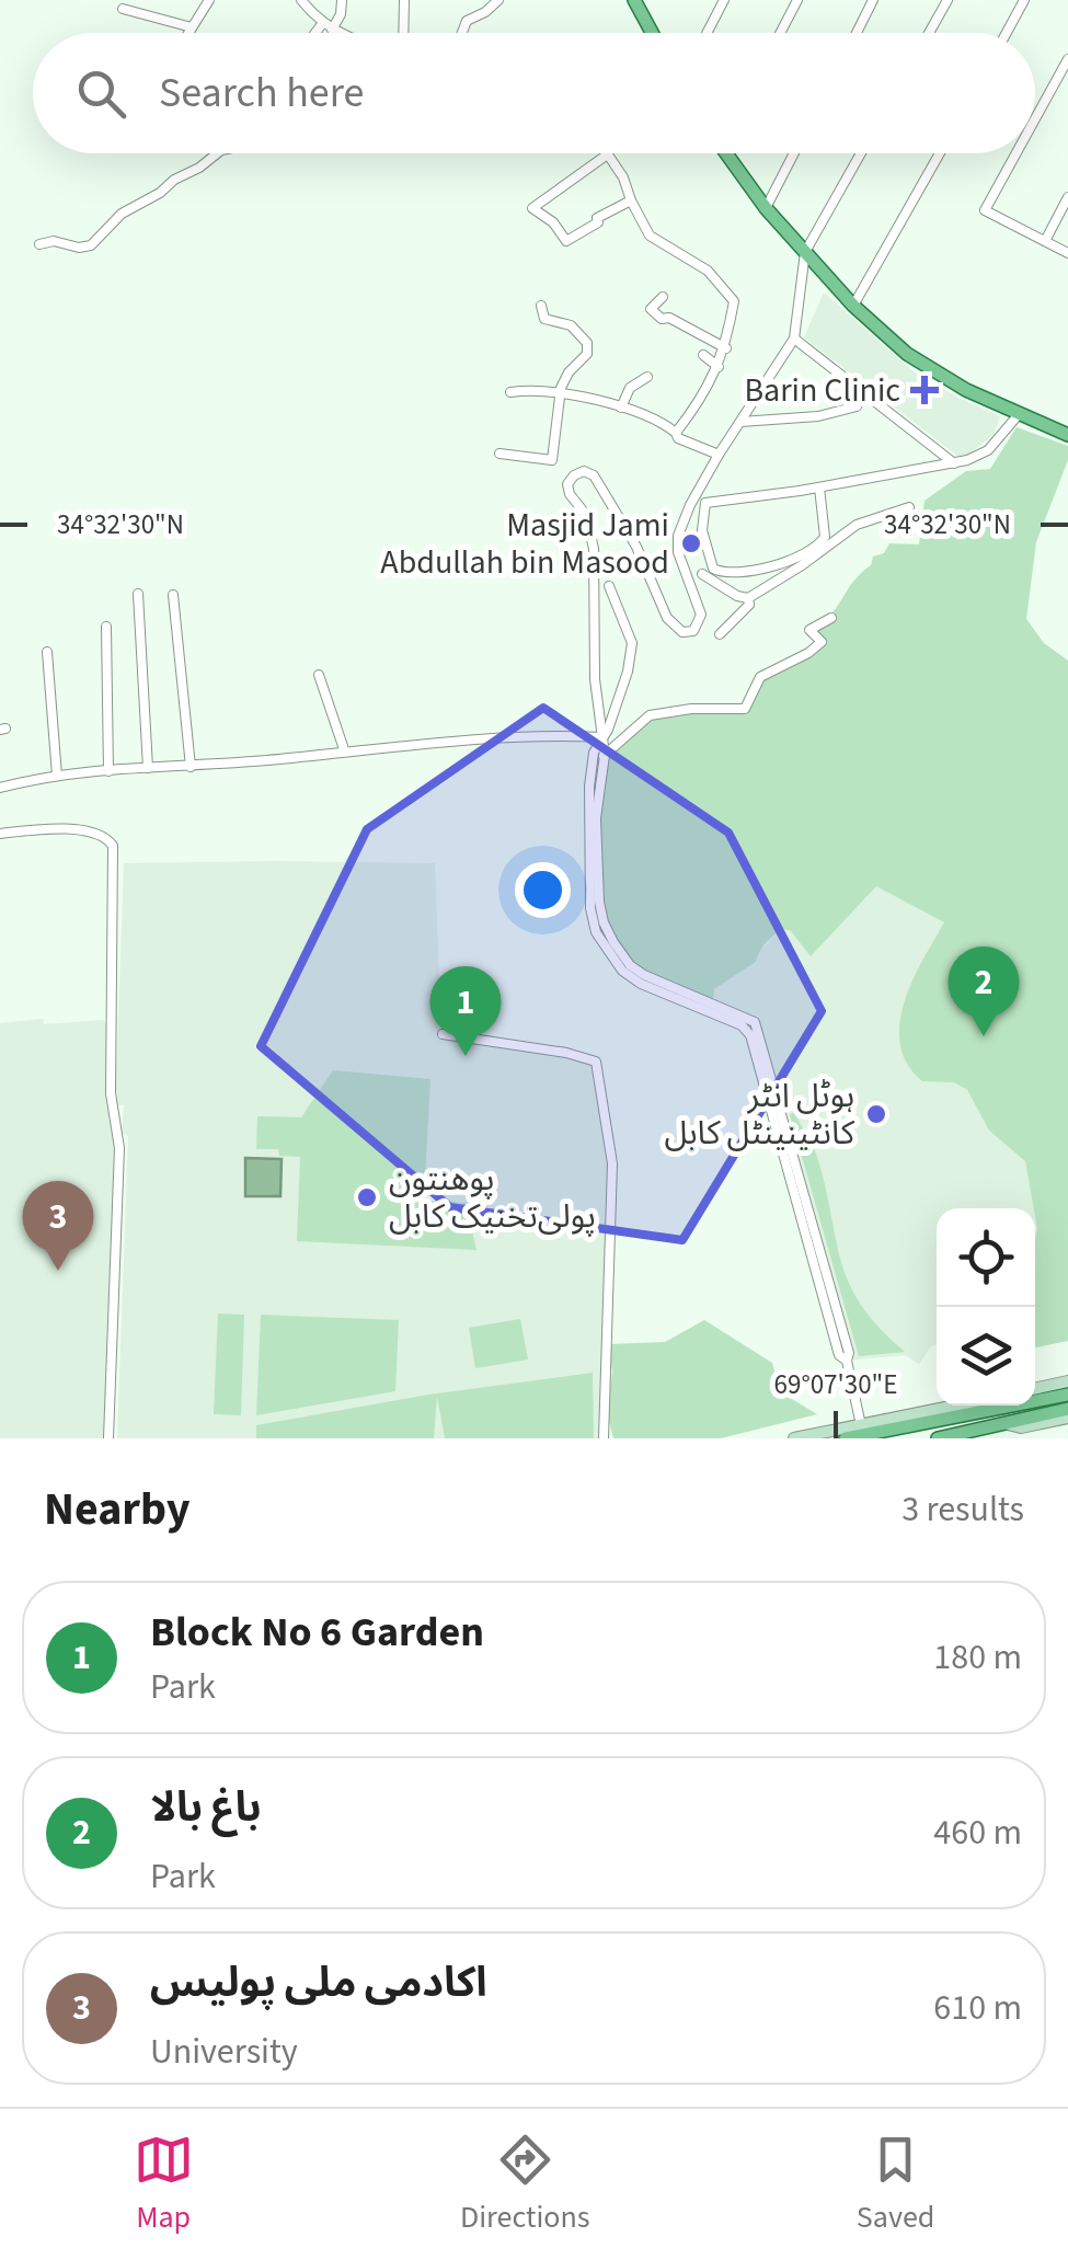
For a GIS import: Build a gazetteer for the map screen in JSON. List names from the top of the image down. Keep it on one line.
{"places":{"health":["Barin Clinic"],"other":["Masjid Jami Abdullah bin Masood","ہوٹل انٹر کانٹینینٹل کابل","پوهنتون پولی‌تخنیک کابل"]},"page":{"search":"Search here","pins":["2","1","3"],"heading":["Nearby","3 results"],"list":[{"mark":"1","name":"Block No 6 Garden","note":"Park","value":"180 m"},{"mark":"2","name":"باغ بالا","note":"Park","value":"460 m"},{"mark":"3","name":"اکادمی ملی پولیس","note":"University","value":"610 m"}],"nav":["Map","Directions","Saved"]},"coordinates":["34°32'30\"N","69°07'30\"E"]}
